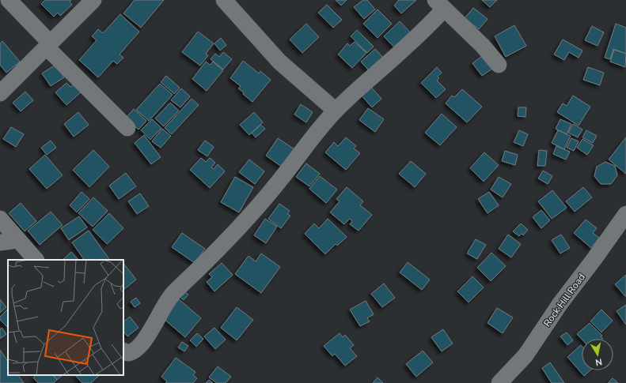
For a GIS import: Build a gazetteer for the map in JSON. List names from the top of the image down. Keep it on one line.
{"streets":{"street":["Rock Hill Road"]},"north":"bottom"}
